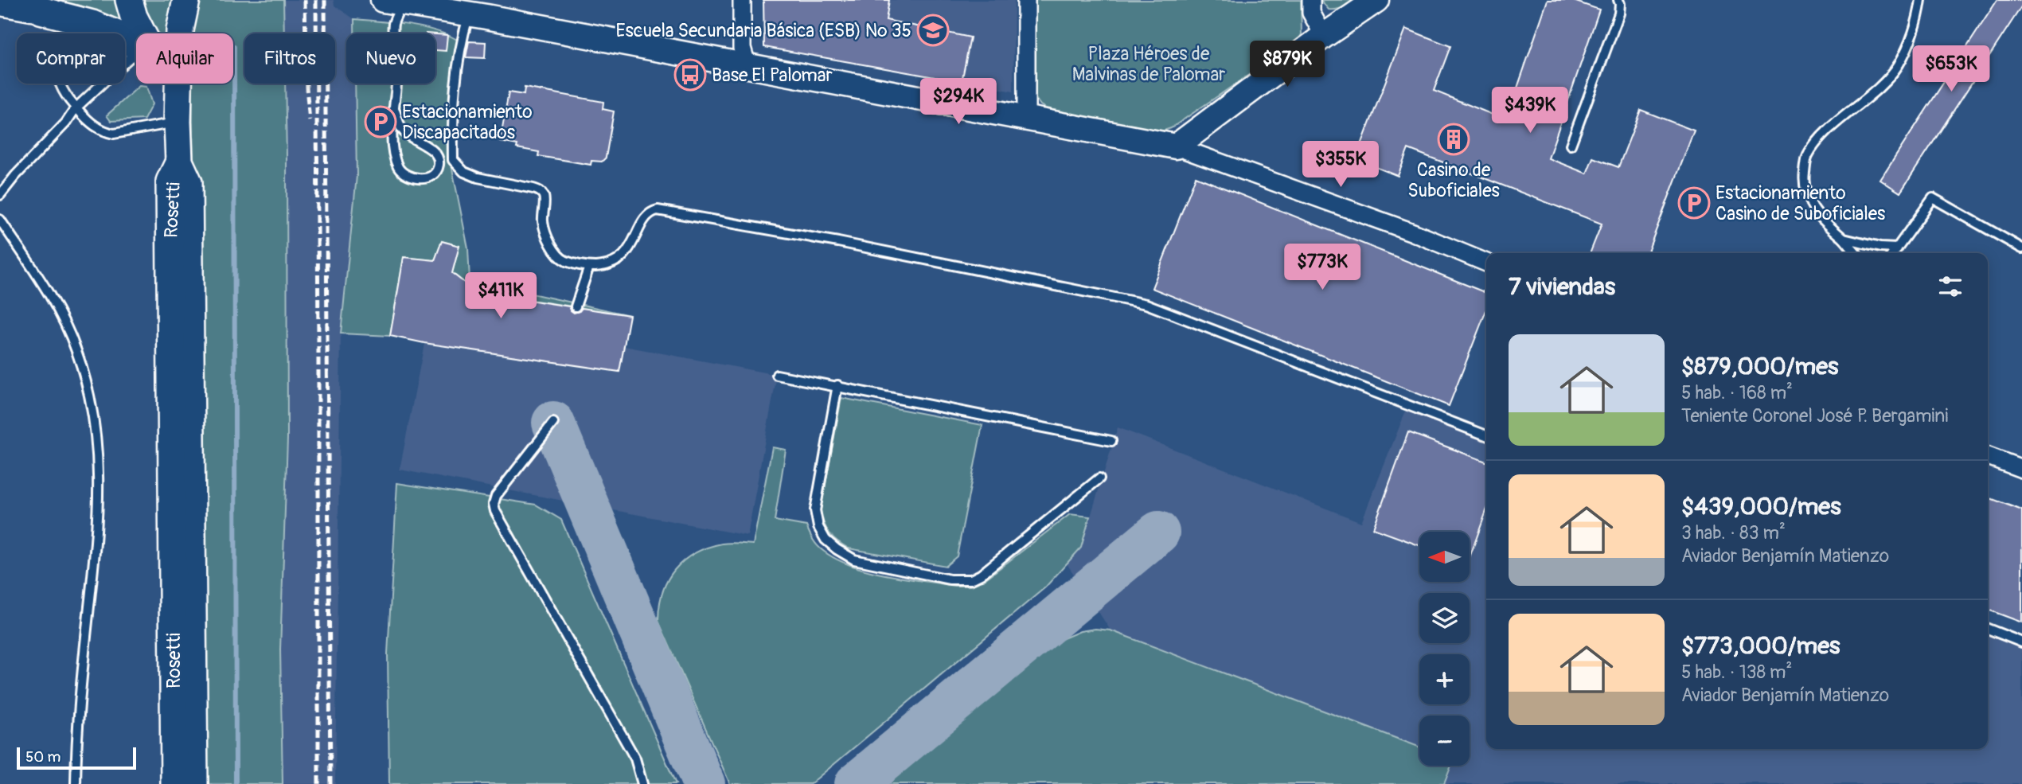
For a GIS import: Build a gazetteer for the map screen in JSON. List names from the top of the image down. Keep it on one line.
{"streets":{"main road":["Rosetti"]},"parks":["Plaza Héroes de Malvinas de Palomar"],"places":{"school or university":["Escuela Secundaria Básica (ESB) Nº 35"],"bus stop":["Base El Palomar"],"parking":["Estacionamiento Discapacitados","Estacionamiento Casino de Suboficiales"],"building":["Casino de Suboficiales"]},"scale_bar":"50 m","north":"left","page":{"chip":["Comprar","Alquilar","Filtros","Nuevo"],"price":["$879K","$653K","$294K","$439K","$355K","$773K","$411K"],"heading":"7 viviendas","list":[{"name":"$879,000/mes","note":"5 hab. · 168 m² · Teniente Coronel José P. Bergamini"},{"name":"$439,000/mes","note":"3 hab. · 83 m² · Aviador Benjamín Matienzo"},{"name":"$773,000/mes","note":"5 hab. · 138 m² · Aviador Benjamín Matienzo"}],"map_buttons":["+","−"],"scale":"50 m"}}
